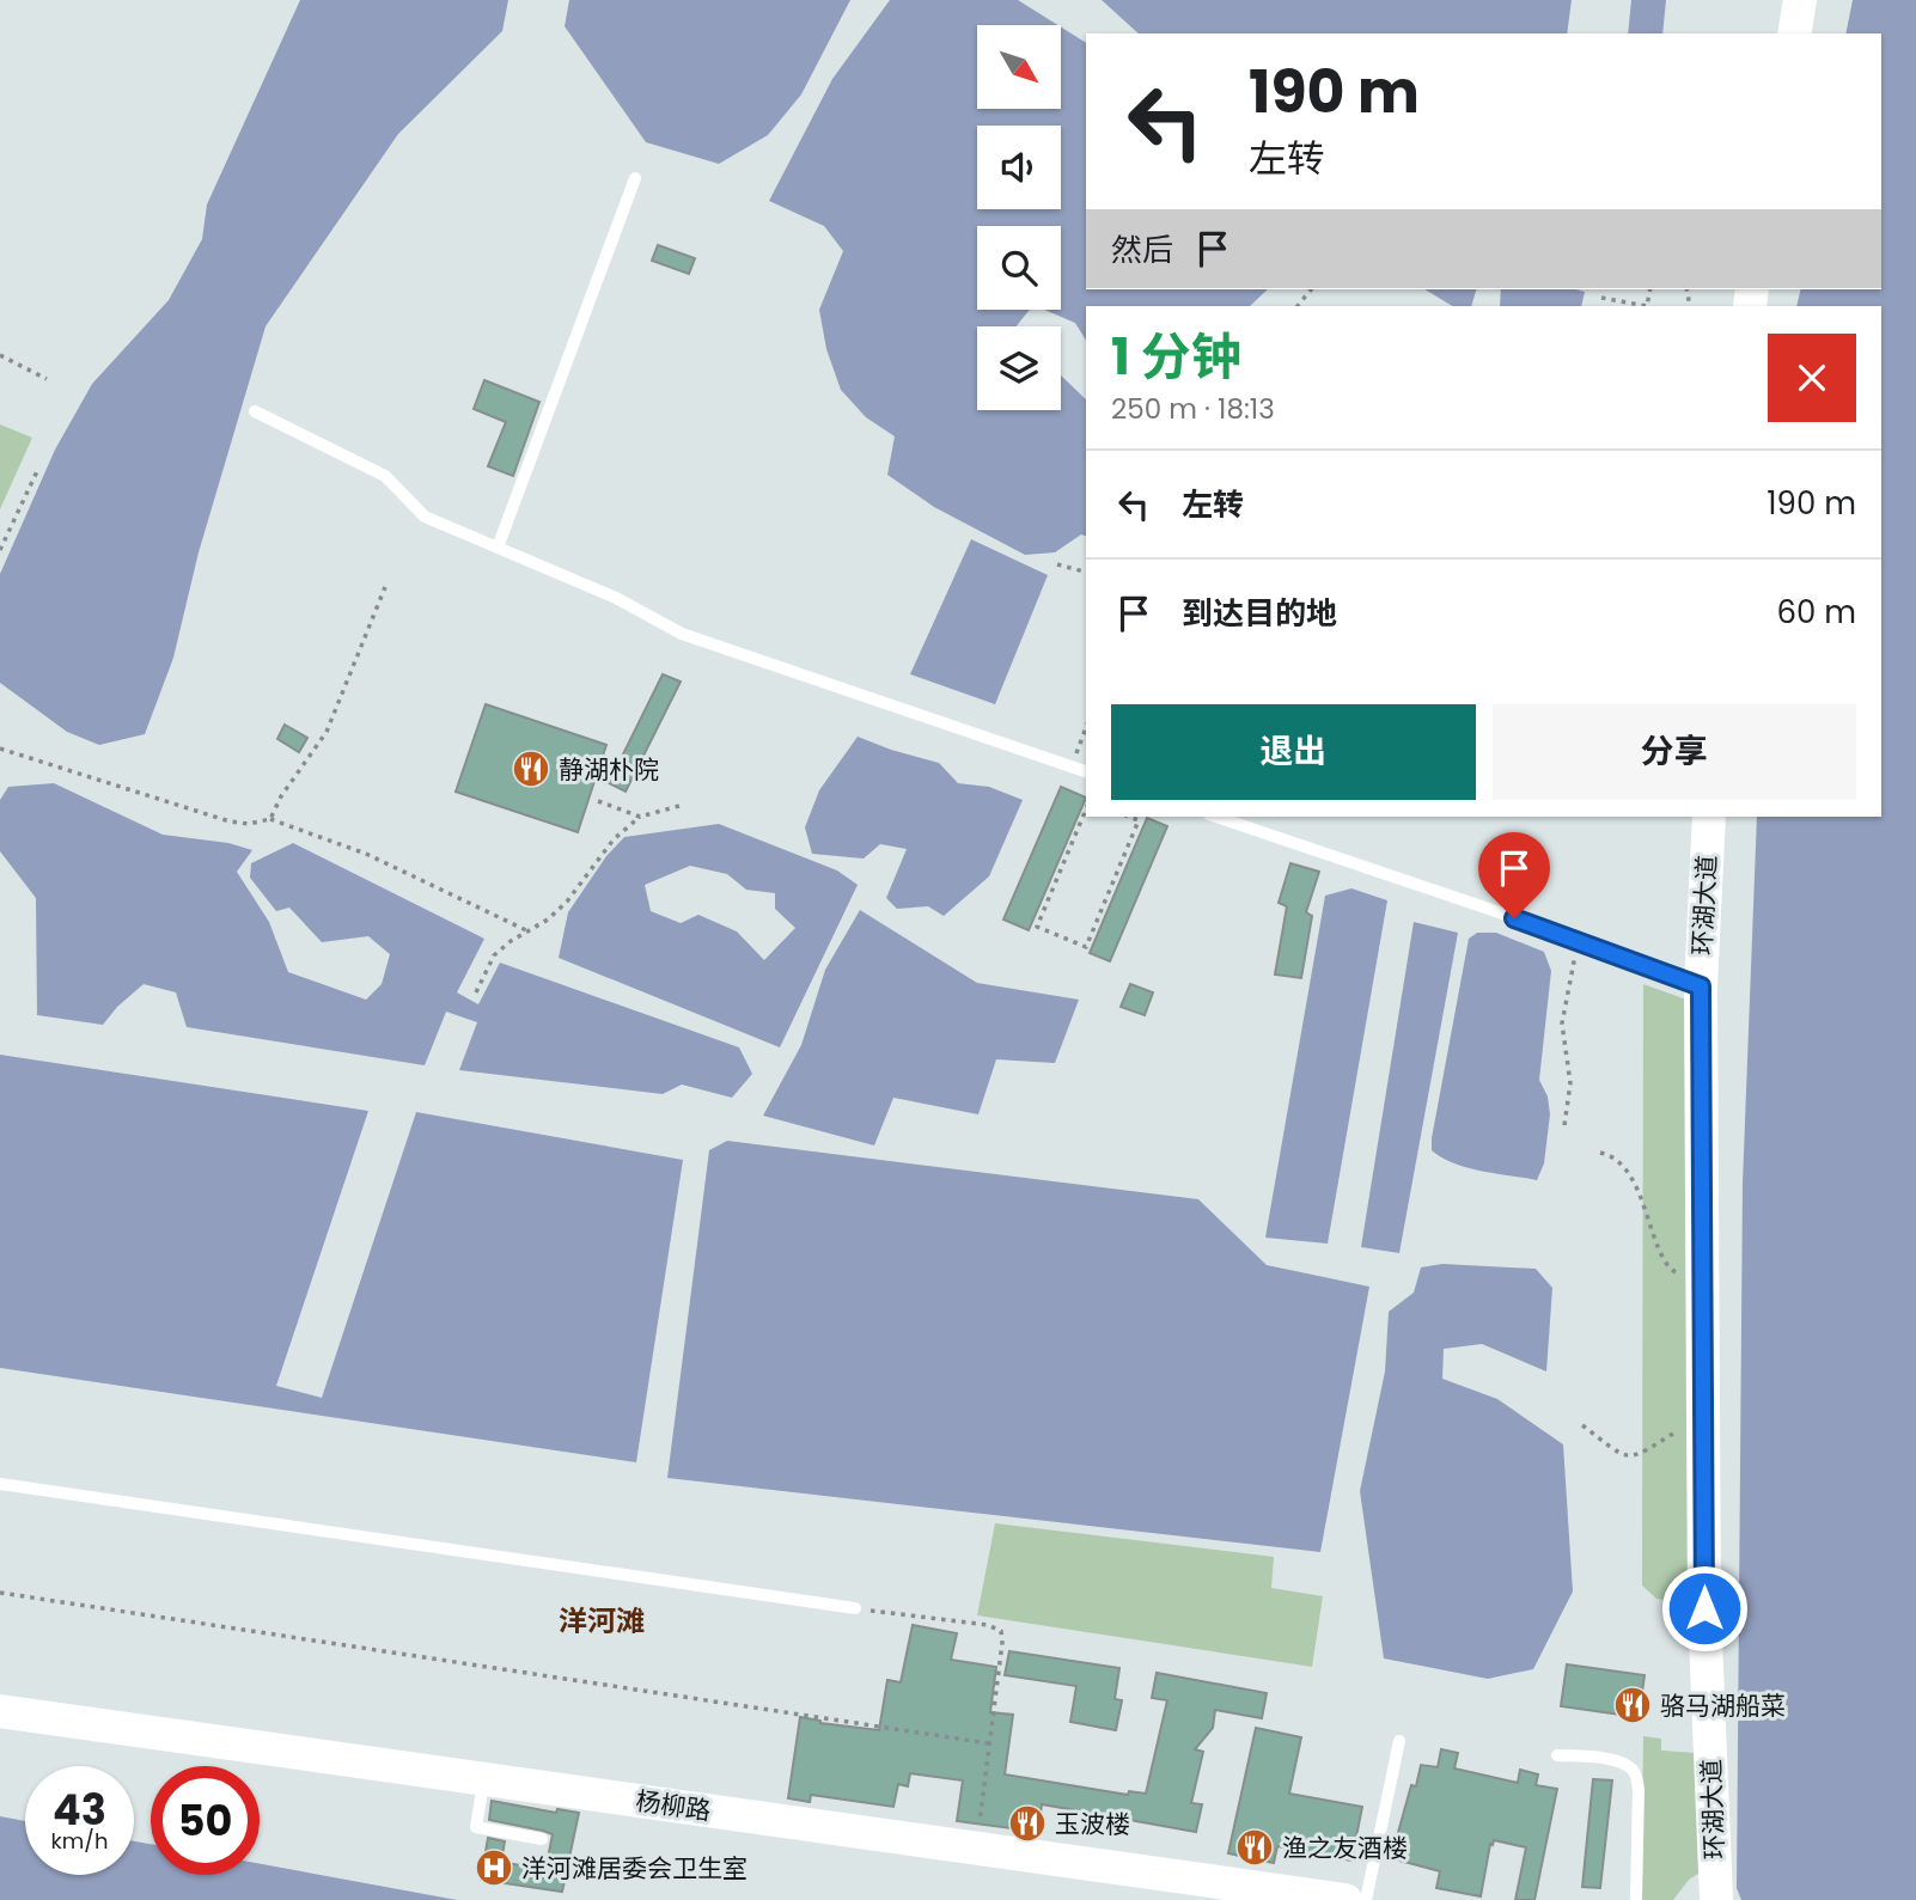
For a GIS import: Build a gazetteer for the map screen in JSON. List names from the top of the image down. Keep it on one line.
{"streets":{"street":["环湖大道","杨柳路"]},"districts":["洋河滩"],"places":{"restaurant":["静湖朴院","骆马湖船菜","玉波楼","渔之友酒楼"],"hospital":["洋河滩居委会卫生室"]},"north":"bottom right","page":{"turn":["190 m","左转"],"then":"然后","heading":["1 分钟","250 m · 18:13"],"list":[{"name":"左转","value":"190 m"},{"name":"到达目的地","value":"60 m"}],"buttons":["退出","分享"],"speed":"43 km/h","limit":"50"}}
